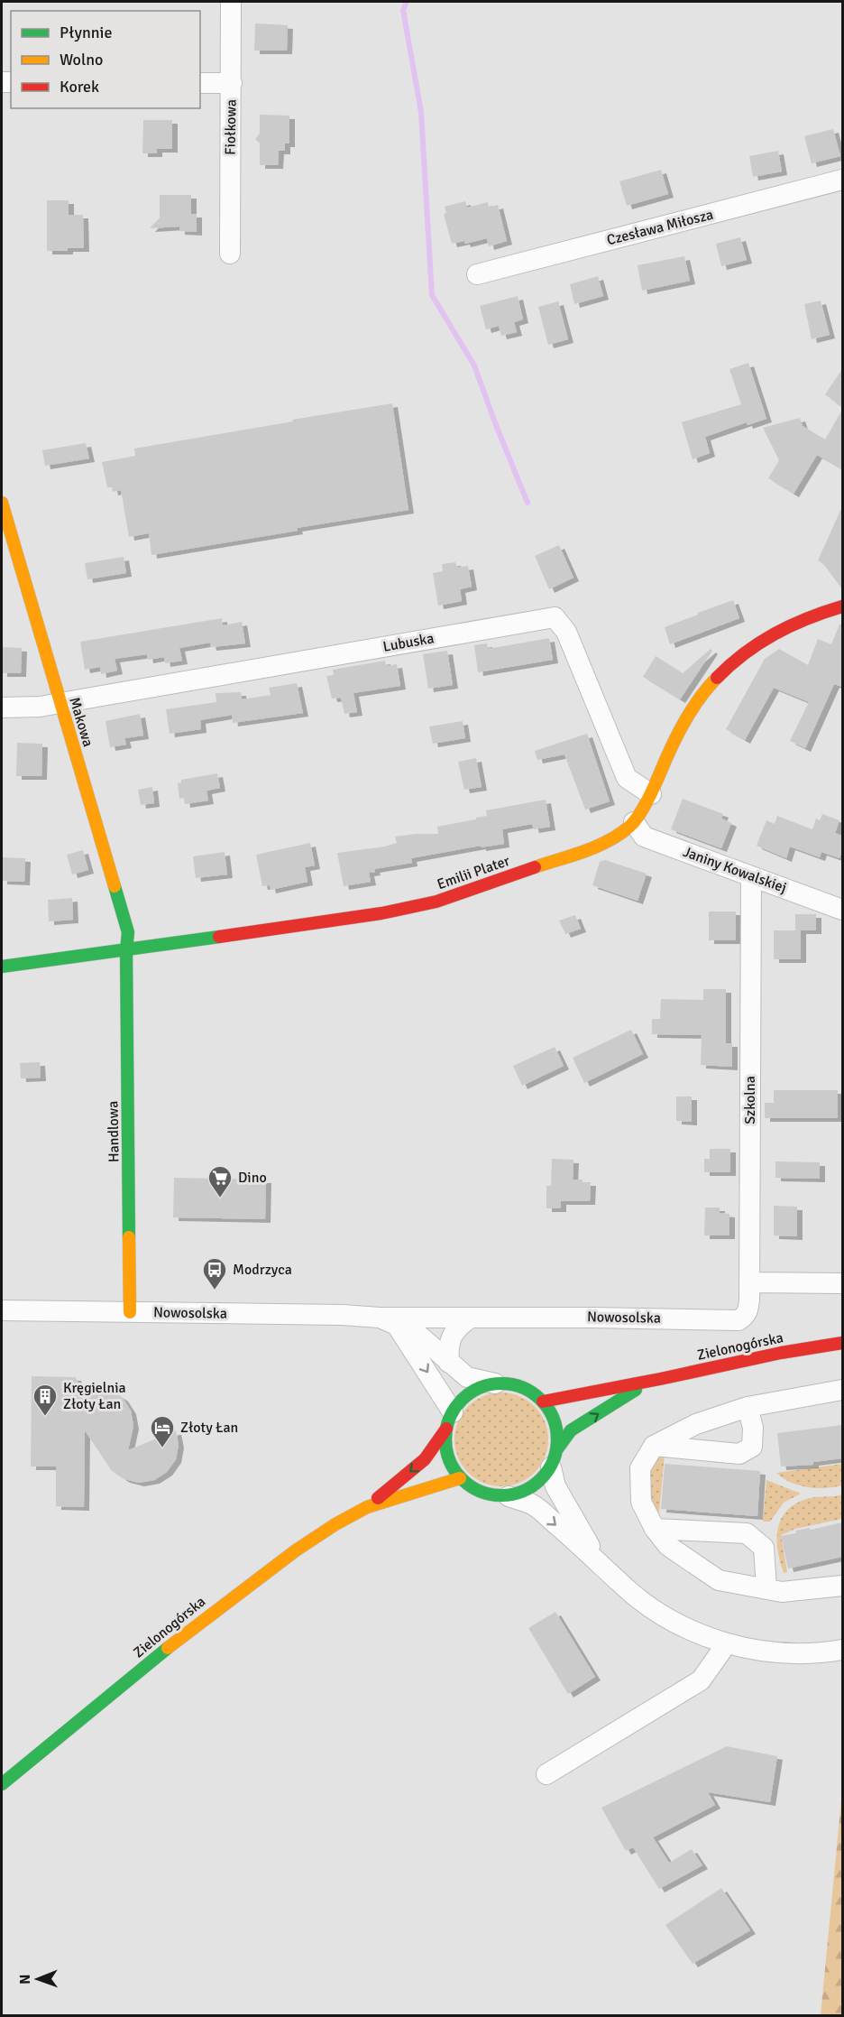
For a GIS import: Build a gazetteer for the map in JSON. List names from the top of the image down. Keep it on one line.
{"streets":{"street":["Fiołkowa","Czesława Miłosza","Lubuska","Makowa","Janiny Kowalskiej","Emilii Plater","Szkolna","Handlowa","Nowosolska","Zielonogórska"]},"crossings":[["Lubuska","Makowa"],["Lubuska","Emilii Plater"],["Makowa","Emilii Plater"],["Makowa","Handlowa"],["Janiny Kowalskiej","Emilii Plater"],["Janiny Kowalskiej","Szkolna"],["Emilii Plater","Handlowa"],["Szkolna","Nowosolska"],["Handlowa","Nowosolska"],["Nowosolska","Zielonogórska"]],"places":{"supermarket":["Dino"],"bus stop":["Modrzyca"],"building":["Kręgielnia Złoty Łan"],"hotel":["Złoty Łan"]},"legend":["Płynnie","Wolno","Korek"],"north":"left"}
